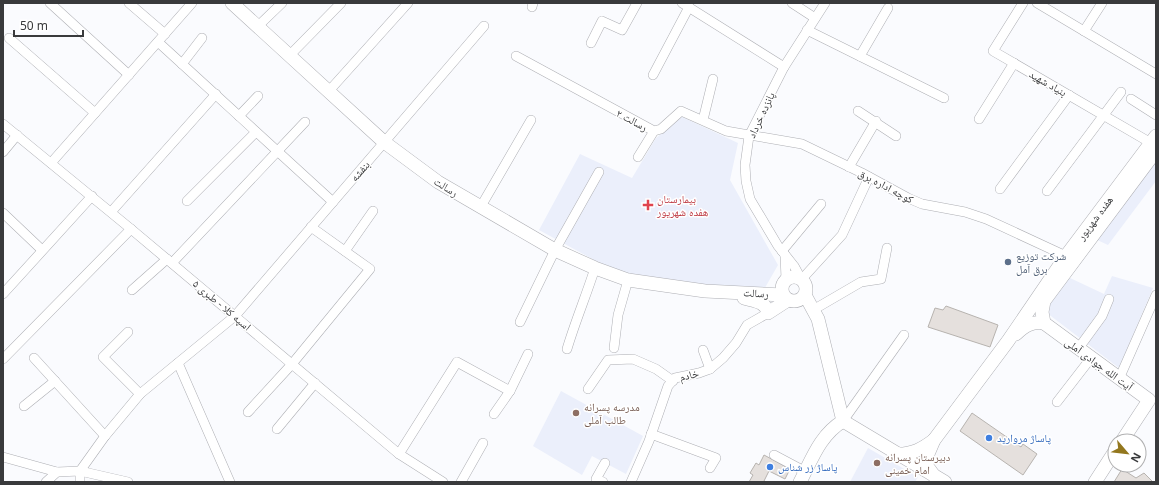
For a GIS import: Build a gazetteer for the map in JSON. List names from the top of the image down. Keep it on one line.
{"streets":{"main road":["رسالت","هفده شهریور","آیت الله جوادی آملی","خادم"],"street":["بنیاد شهید","پانزده خرداد","رسالت ۲","بنفشه","کوچه اداره برق","اسپه کلا - طبری ۵"]},"crossings":[["بنیاد شهید","هفده شهریور"],["پانزده خرداد","رسالت ۲"],["پانزده خرداد","کوچه اداره برق"],["پانزده خرداد","رسالت"],["پانزده خرداد","خادم"],["رسالت ۲","کوچه اداره برق"],["بنفشه","رسالت"],["بنفشه","اسپه کلا - طبری ۵"],["کوچه اداره برق","هفده شهریور"],["رسالت","خادم"],["هفده شهریور","آیت الله جوادی آملی"]],"places":{"health":["بیمارستان هفده شهریور"],"other":["شرکت توزیع برق آمل","مدرسه پسرانه طالب آملی","پاساژ مروارید","دبیرستان پسرانه امام خمینی","پاساژ زر شناس"]},"scale_bar":"50 m","north":"bottom right"}
